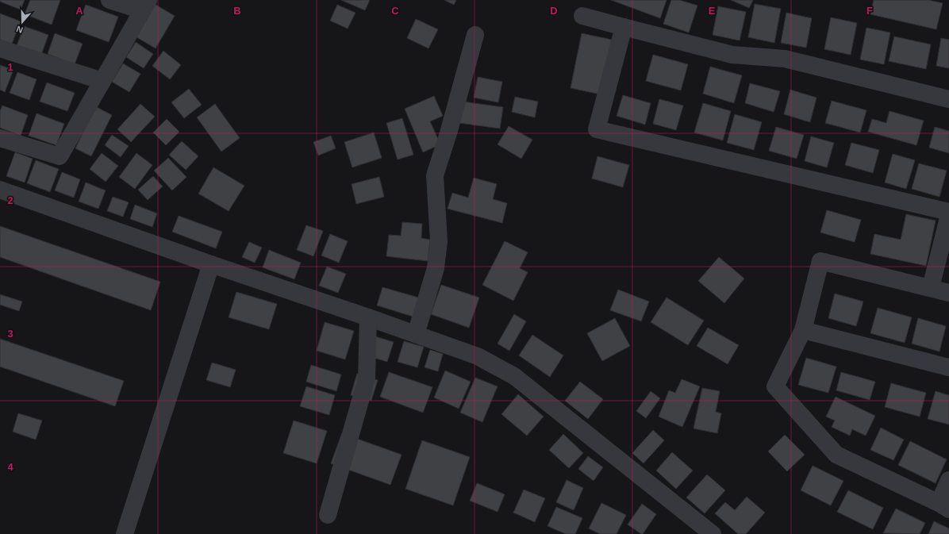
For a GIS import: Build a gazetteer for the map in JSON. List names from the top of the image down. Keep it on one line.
{"north":"bottom","grid":{"columns":["A","B","C","D","E","F"],"rows":["1","2","3","4"]}}
